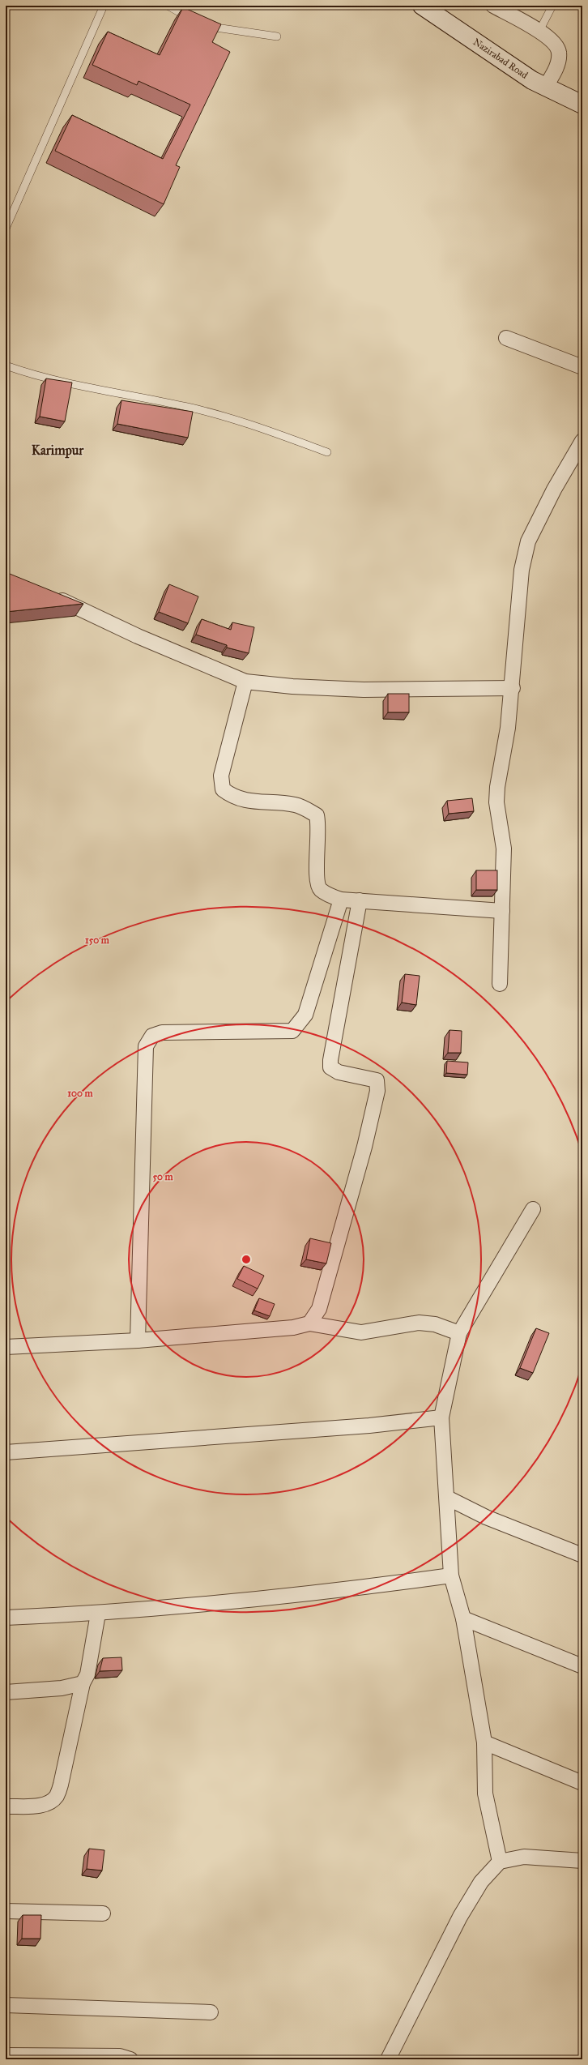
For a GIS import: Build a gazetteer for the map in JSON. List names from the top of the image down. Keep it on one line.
{"streets":{"main road":["Nazirabad Road"]},"districts":["Karimpur"],"rings":["150 m","100 m","50 m"]}
